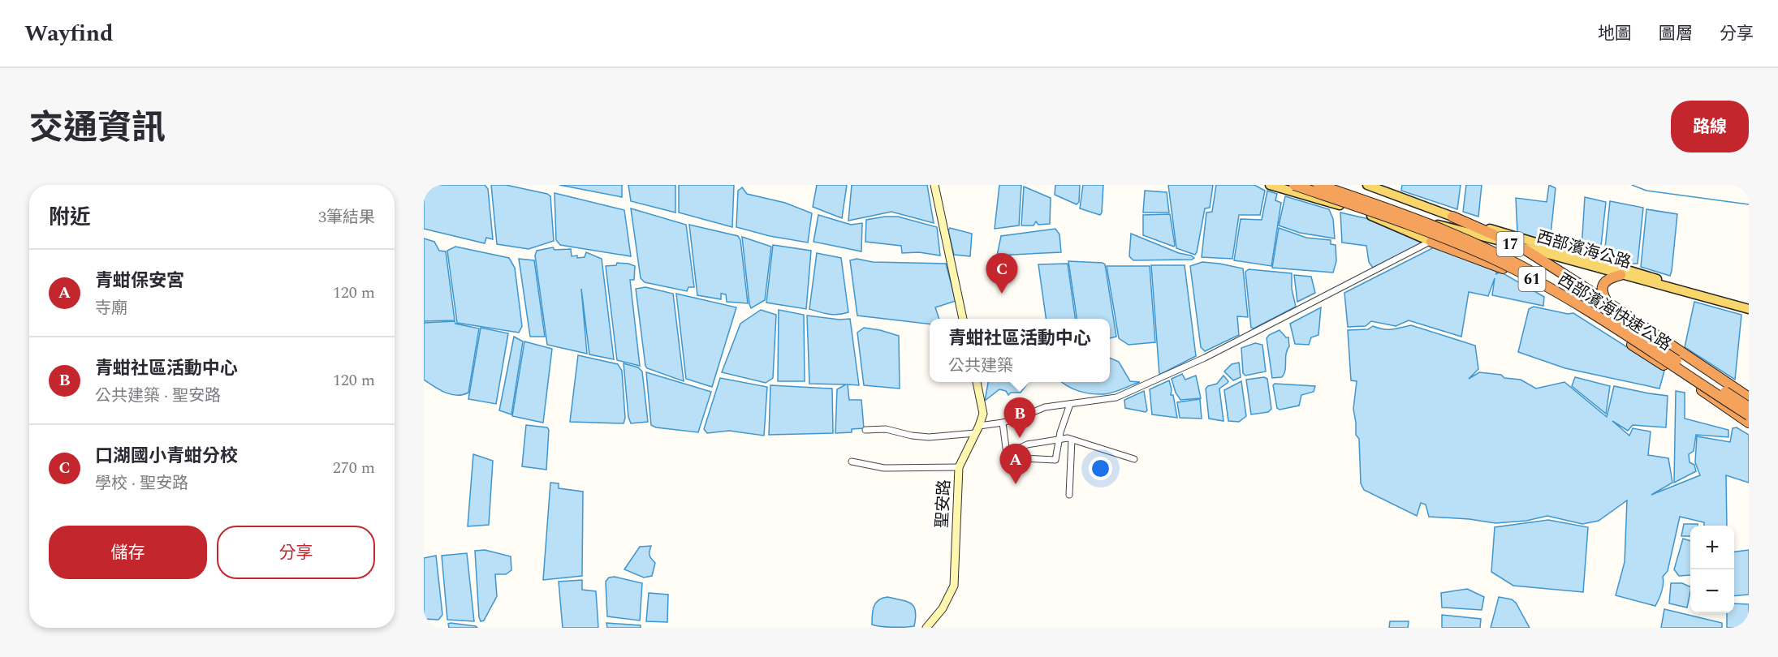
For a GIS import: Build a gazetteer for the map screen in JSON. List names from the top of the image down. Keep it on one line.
{"streets":{"highway":["61","西部濱海快速公路"],"main road":["17","西部濱海公路"],"street":["聖安路"]},"page":{"header":"Wayfind","nav":["地圖","圖層","分享"],"title":"交通資訊","buttons":["路線",["儲存","分享"]],"heading":["附近","3筆結果"],"list":[{"mark":"A","name":"青蚶保安宮","note":"寺廟","value":"120 m"},{"mark":"B","name":"青蚶社區活動中心","note":"公共建築 · 聖安路","value":"120 m"},{"mark":"C","name":"口湖國小青蚶分校","note":"學校 · 聖安路","value":"270 m"}],"pins":["C","B","A"],"popup":["青蚶社區活動中心","公共建築"],"map_buttons":["+","−"]}}
